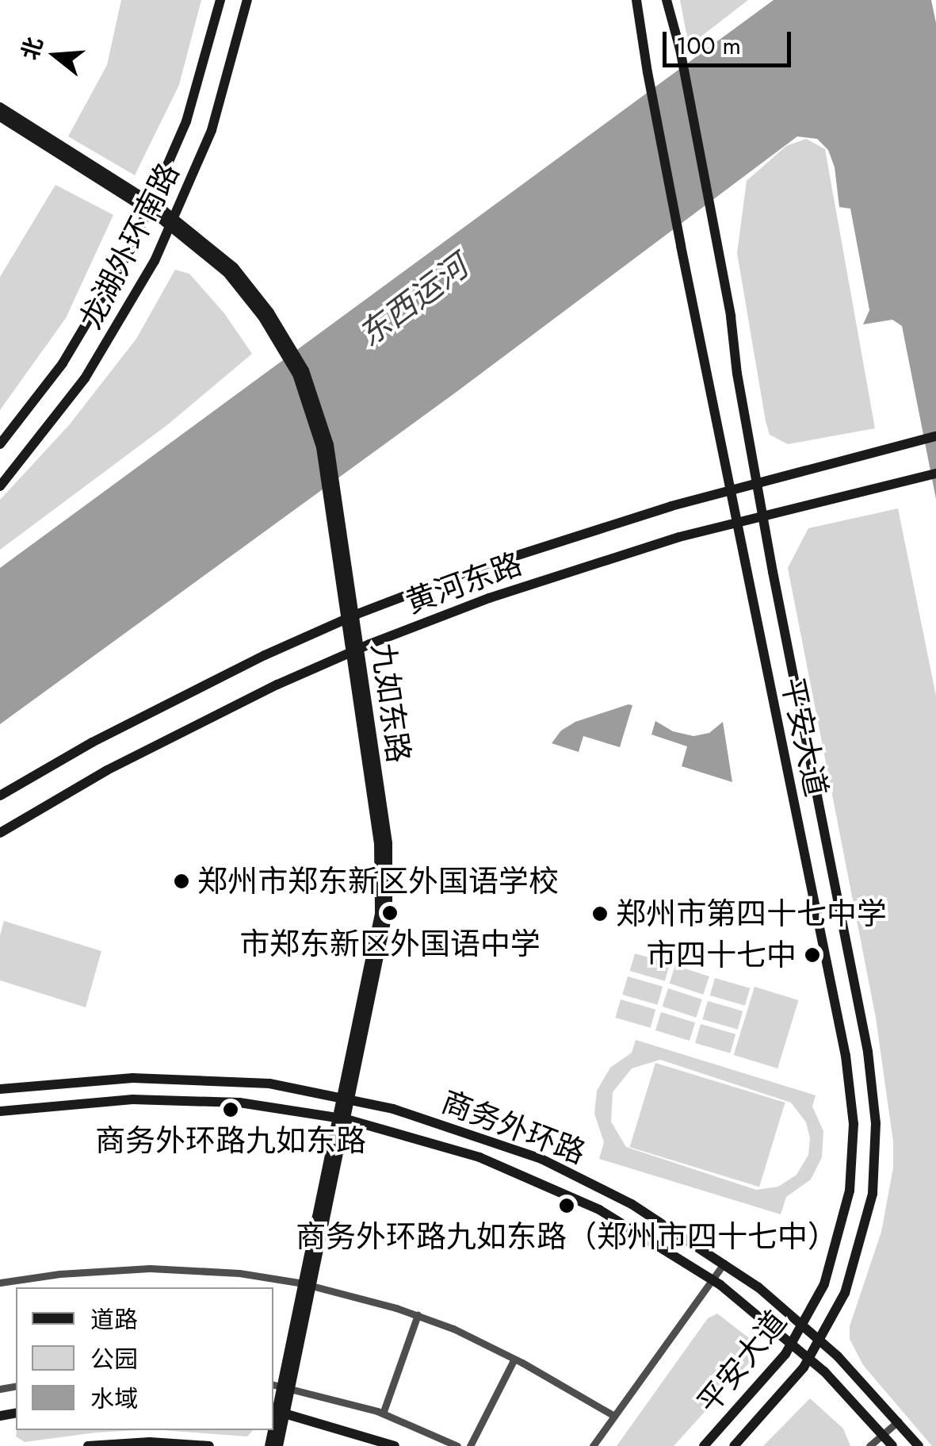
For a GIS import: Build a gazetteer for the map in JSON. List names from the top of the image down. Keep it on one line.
{"streets":{"main road":["龙湖外环南路","黄河东路","九如东路","平安大道","商务外环路"]},"crossings":[["龙湖外环南路","九如东路"],["黄河东路","九如东路"],["黄河东路","平安大道"],["九如东路","商务外环路"],["平安大道","商务外环路"]],"water":["东西运河"],"places":["郑州市郑东新区外国语学校","市郑东新区外国语中学","郑州市第四十七中学","市四十七中","商务外环路九如东路","商务外环路九如东路（郑州市四十七中）"],"legend":["道路","公园","水域"],"scale_bar":"100 m","north":"left"}
